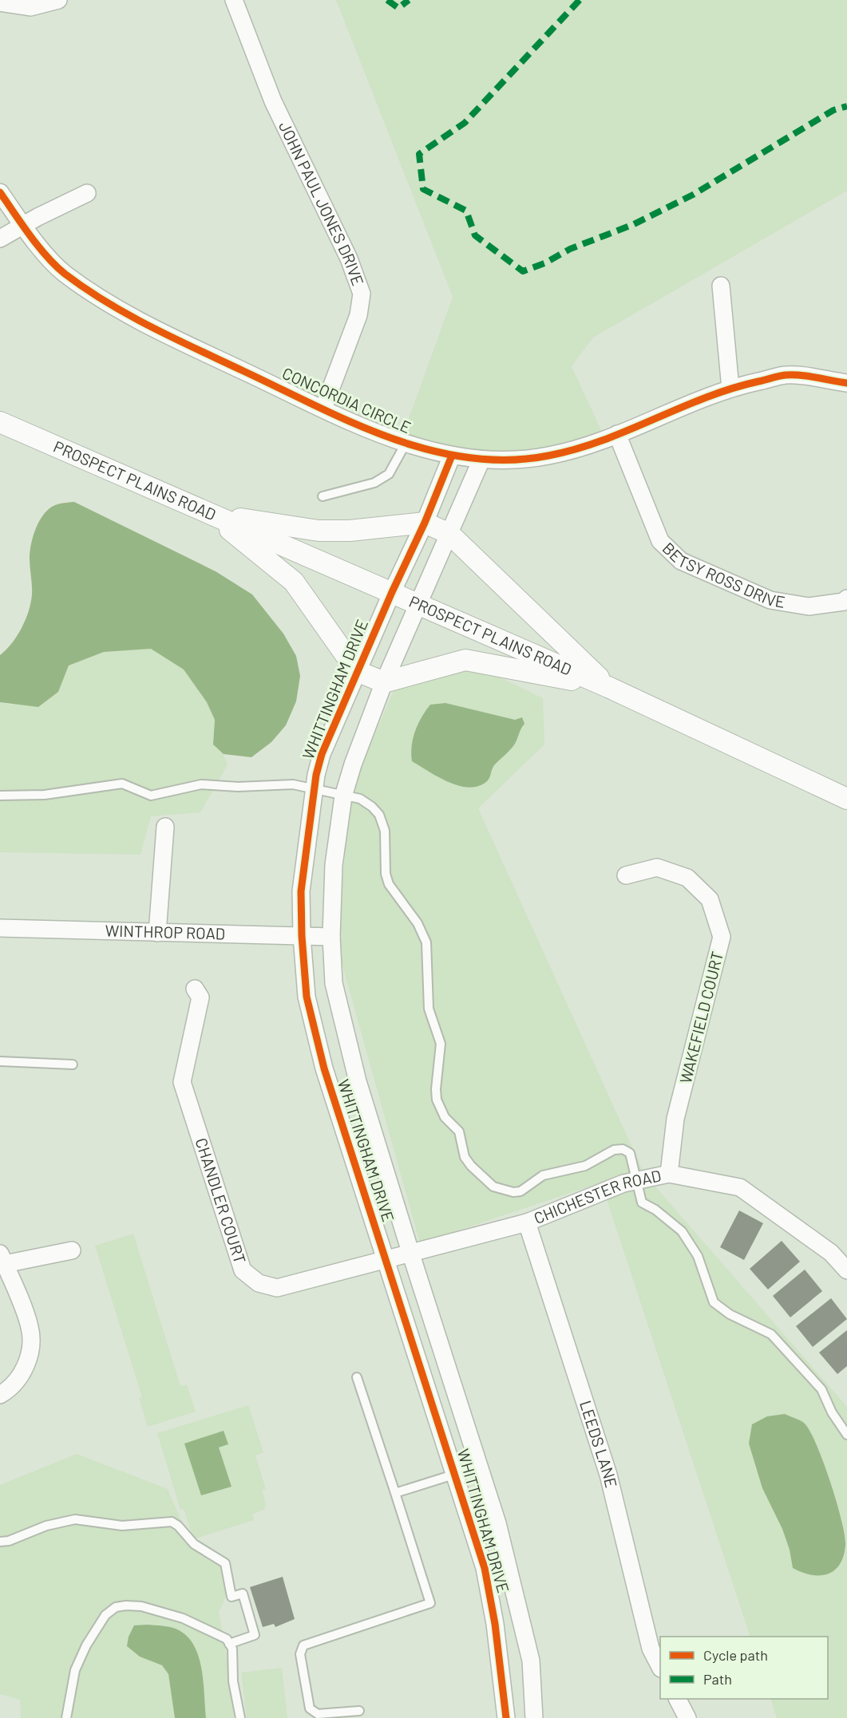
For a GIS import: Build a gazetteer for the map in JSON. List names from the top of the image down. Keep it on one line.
{"streets":{"street":["JOHN PAUL JONES DRIVE","CONCORDIA CIRCLE","PROSPECT PLAINS ROAD","BETSY ROSS DRIVE","WHITTINGHAM DRIVE","WINTHROP ROAD","WAKEFIELD COURT","CHICHESTER ROAD","CHANDLER COURT","LEEDS LANE"]},"crossings":[["JOHN PAUL JONES DRIVE","CONCORDIA CIRCLE"],["CONCORDIA CIRCLE","BETSY ROSS DRIVE"],["CONCORDIA CIRCLE","WHITTINGHAM DRIVE"],["PROSPECT PLAINS ROAD","WHITTINGHAM DRIVE"],["WHITTINGHAM DRIVE","WINTHROP ROAD"],["WHITTINGHAM DRIVE","CHICHESTER ROAD"],["WHITTINGHAM DRIVE","CHANDLER COURT"],["WAKEFIELD COURT","CHICHESTER ROAD"],["CHICHESTER ROAD","CHANDLER COURT"],["CHICHESTER ROAD","LEEDS LANE"]],"legend":["Cycle path","Path"]}
